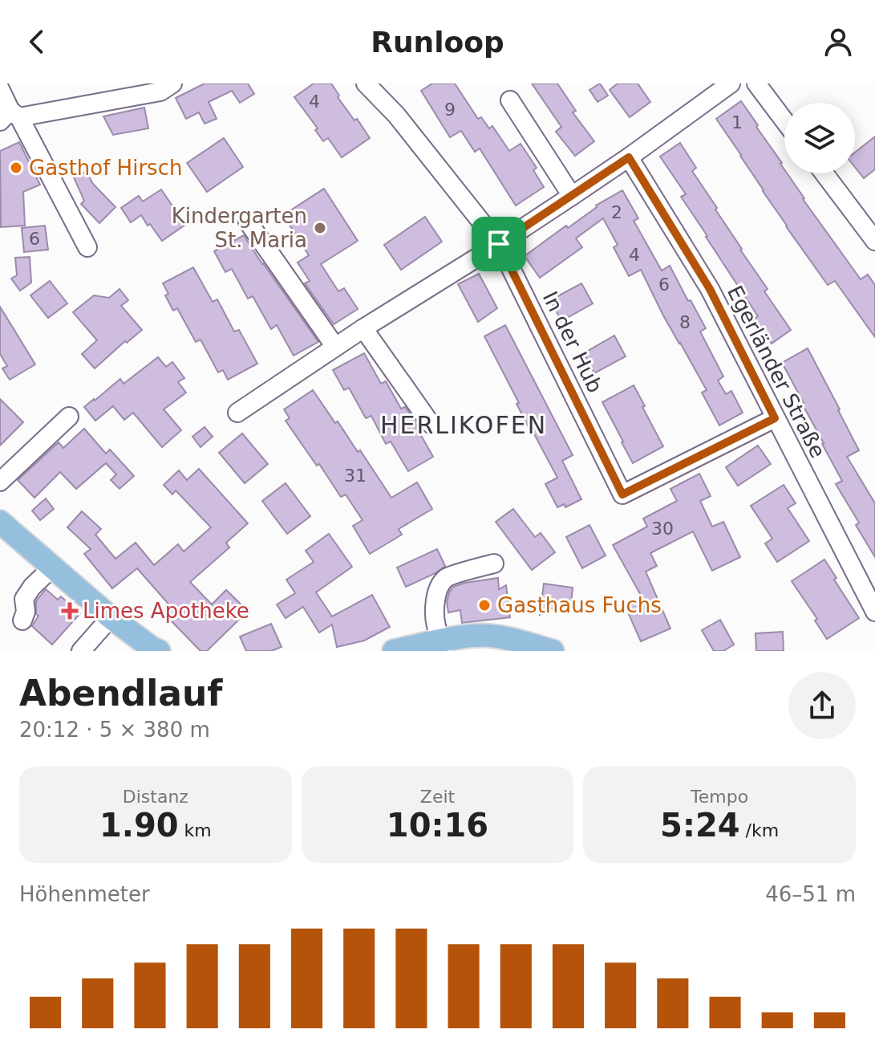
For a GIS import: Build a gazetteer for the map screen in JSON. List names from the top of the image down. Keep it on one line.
{"streets":{"street":["In der Hub","Egerländer Straße"]},"crossings":[["In der Hub","Egerländer Straße"]],"districts":["HERLIKOFEN"],"places":{"other":["Gasthof Hirsch","Kindergarten St. Maria","Gasthaus Fuchs"],"health":["Limes Apotheke"]},"house_numbers":["4","9","1","2","6","4","6","8","31","30"],"page":{"header":"Runloop","heading":["Abendlauf","20:12 · 5 × 380 m"],"stats":[["Distanz","1.90 km"],["Zeit","10:16"],["Tempo","5:24 /km"]],"chart":["Höhenmeter","46–51 m"]}}
